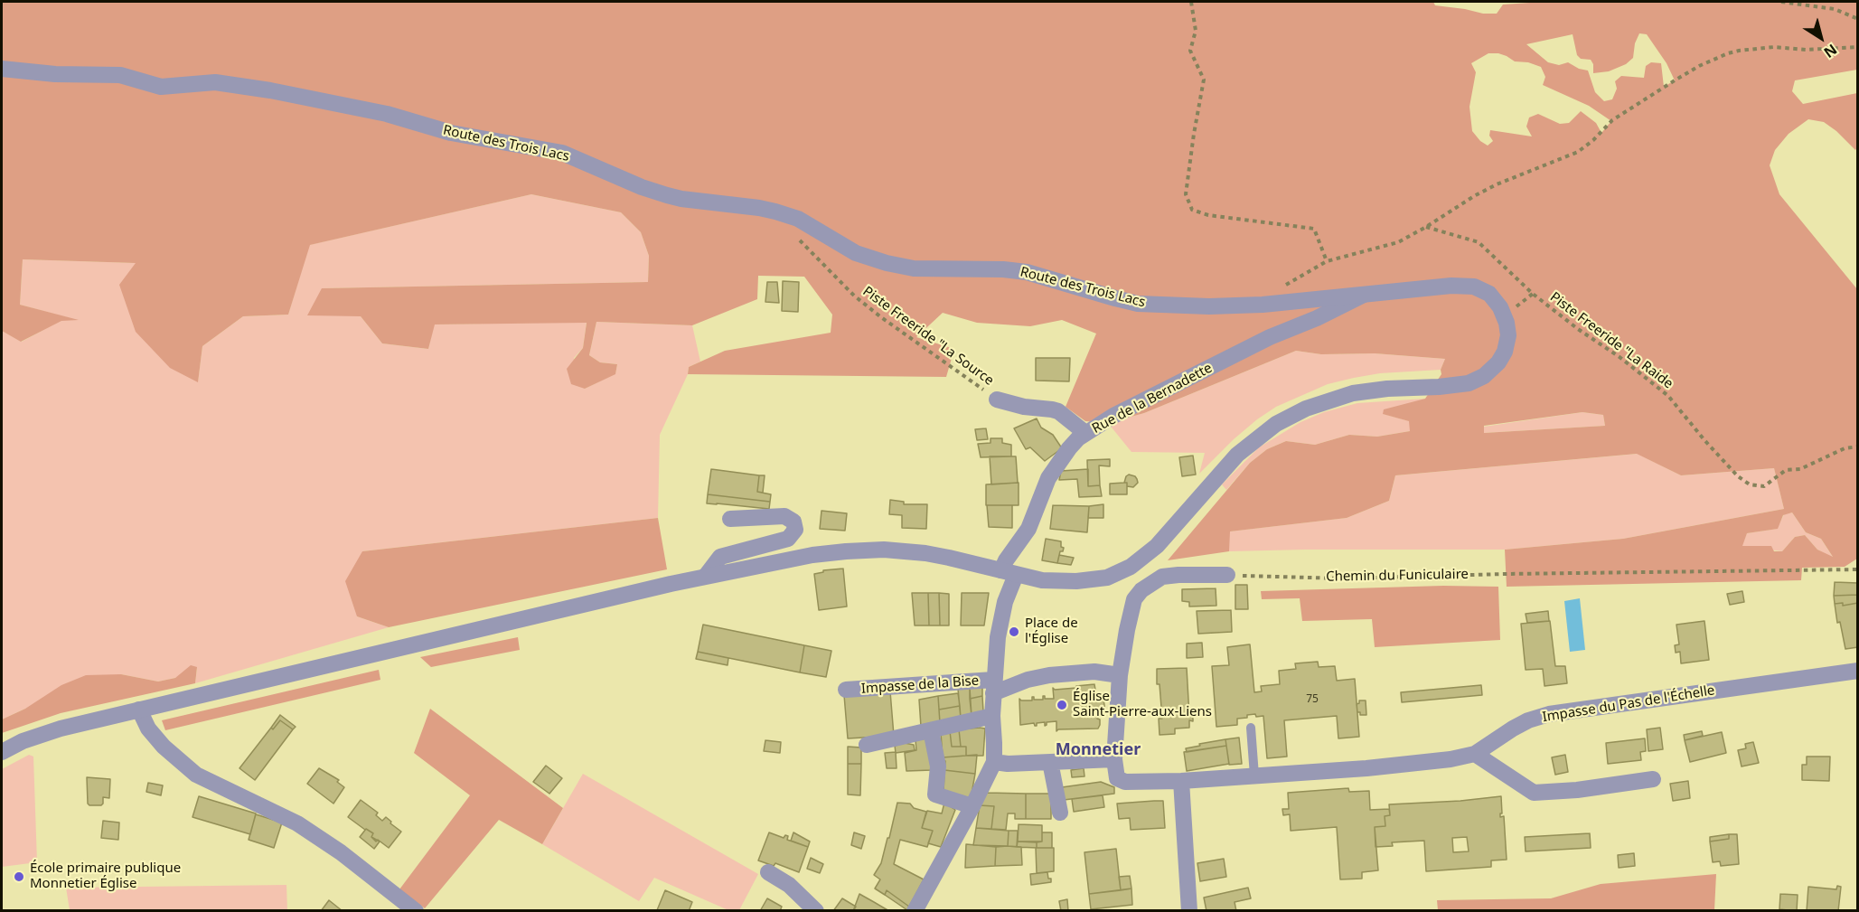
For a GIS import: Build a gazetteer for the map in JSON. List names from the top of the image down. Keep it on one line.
{"streets":{"street":["Route des Trois Lacs","Rue de la Bernadette","Impasse de la Bise","Impasse du Pas de l'Échelle"],"path":["Piste Freeride \"La Source","Piste Freeride \"La Raide","Chemin du Funiculaire"]},"crossings":[["Route des Trois Lacs","Rue de la Bernadette"],["Rue de la Bernadette","Impasse de la Bise"]],"districts":["Monnetier"],"places":["Place de l'Église","Église Saint-Pierre-aux-Liens","École primaire publique Monnetier Église"],"house_numbers":["75"],"north":"bottom right"}
